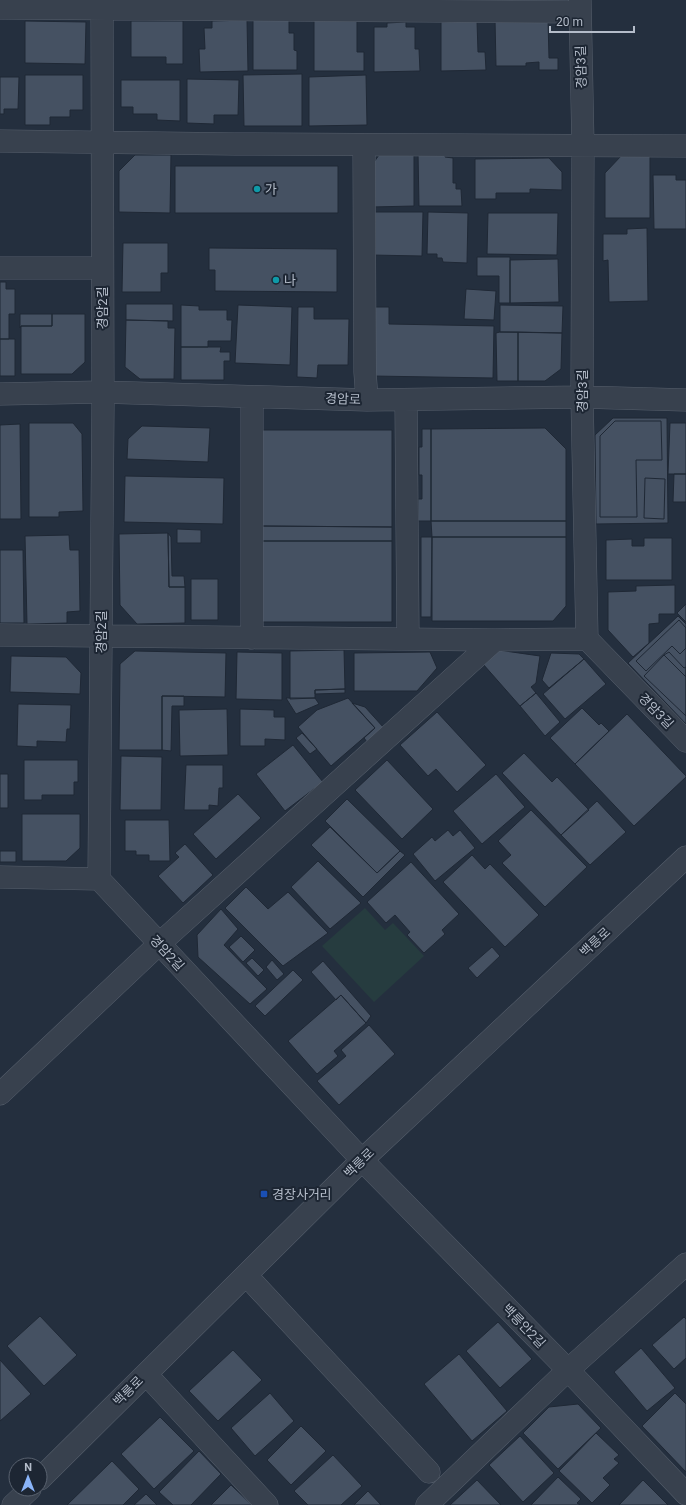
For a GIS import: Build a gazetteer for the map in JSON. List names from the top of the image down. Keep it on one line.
{"streets":{"street":["경암3길","경암2길","경암로","백릉로","백릉안2길"]},"crossings":[["경암3길","경암로"],["경암2길","경암로"],["경암2길","백릉로"],["경암2길","백릉안2길"],["백릉로","백릉안2길"]],"places":{"other":["가","나"],"transit":["경장사거리"]},"scale_bar":"20 m","north":"top"}
